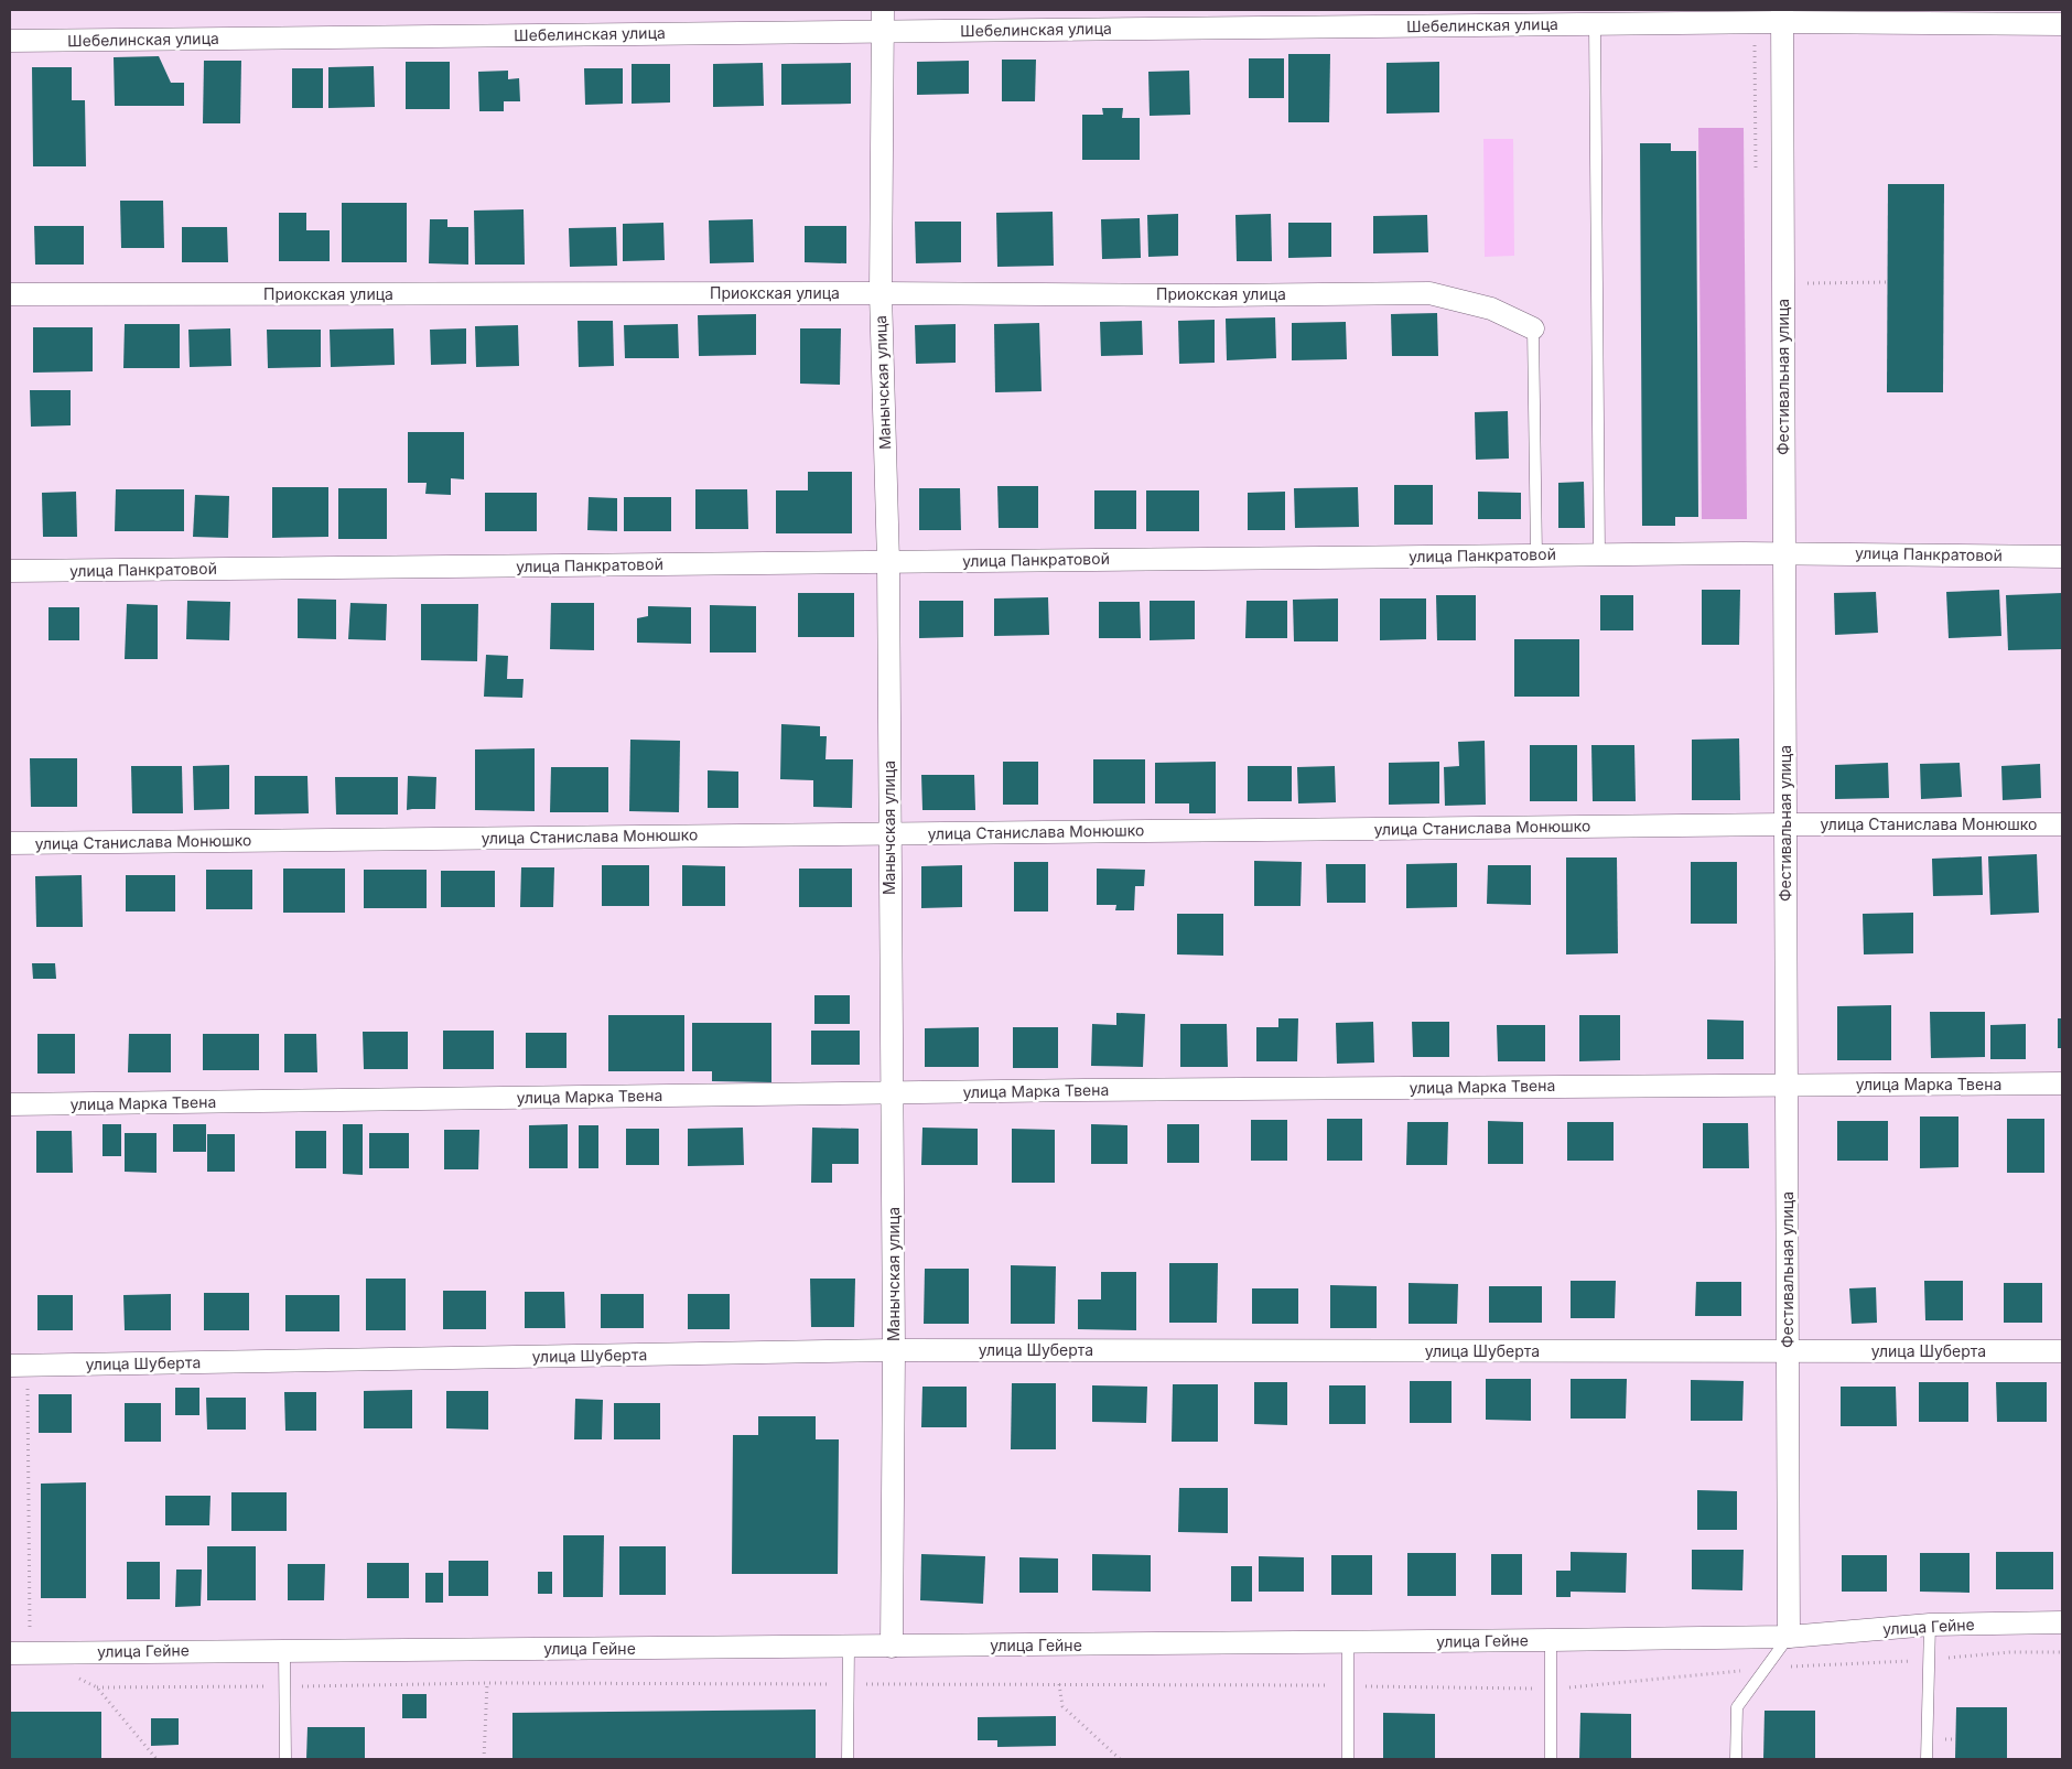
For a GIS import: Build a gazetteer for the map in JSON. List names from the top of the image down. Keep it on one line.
{"streets":{"street":["Шебелинская улица","Приокская улица","Фестивальная улица","Манычская улица","улица Панкратовой","улица Станислава Монюшко","улица Марка Твена","улица Шуберта","улица Гейне"]},"crossings":[["Шебелинская улица","Фестивальная улица"],["Шебелинская улица","Манычская улица"],["Приокская улица","Манычская улица"],["Фестивальная улица","улица Панкратовой"],["Фестивальная улица","улица Станислава Монюшко"],["Фестивальная улица","улица Марка Твена"],["Фестивальная улица","улица Шуберта"],["Фестивальная улица","улица Гейне"],["Манычская улица","улица Панкратовой"],["Манычская улица","улица Станислава Монюшко"],["Манычская улица","улица Марка Твена"],["Манычская улица","улица Шуберта"],["Манычская улица","улица Гейне"]]}
